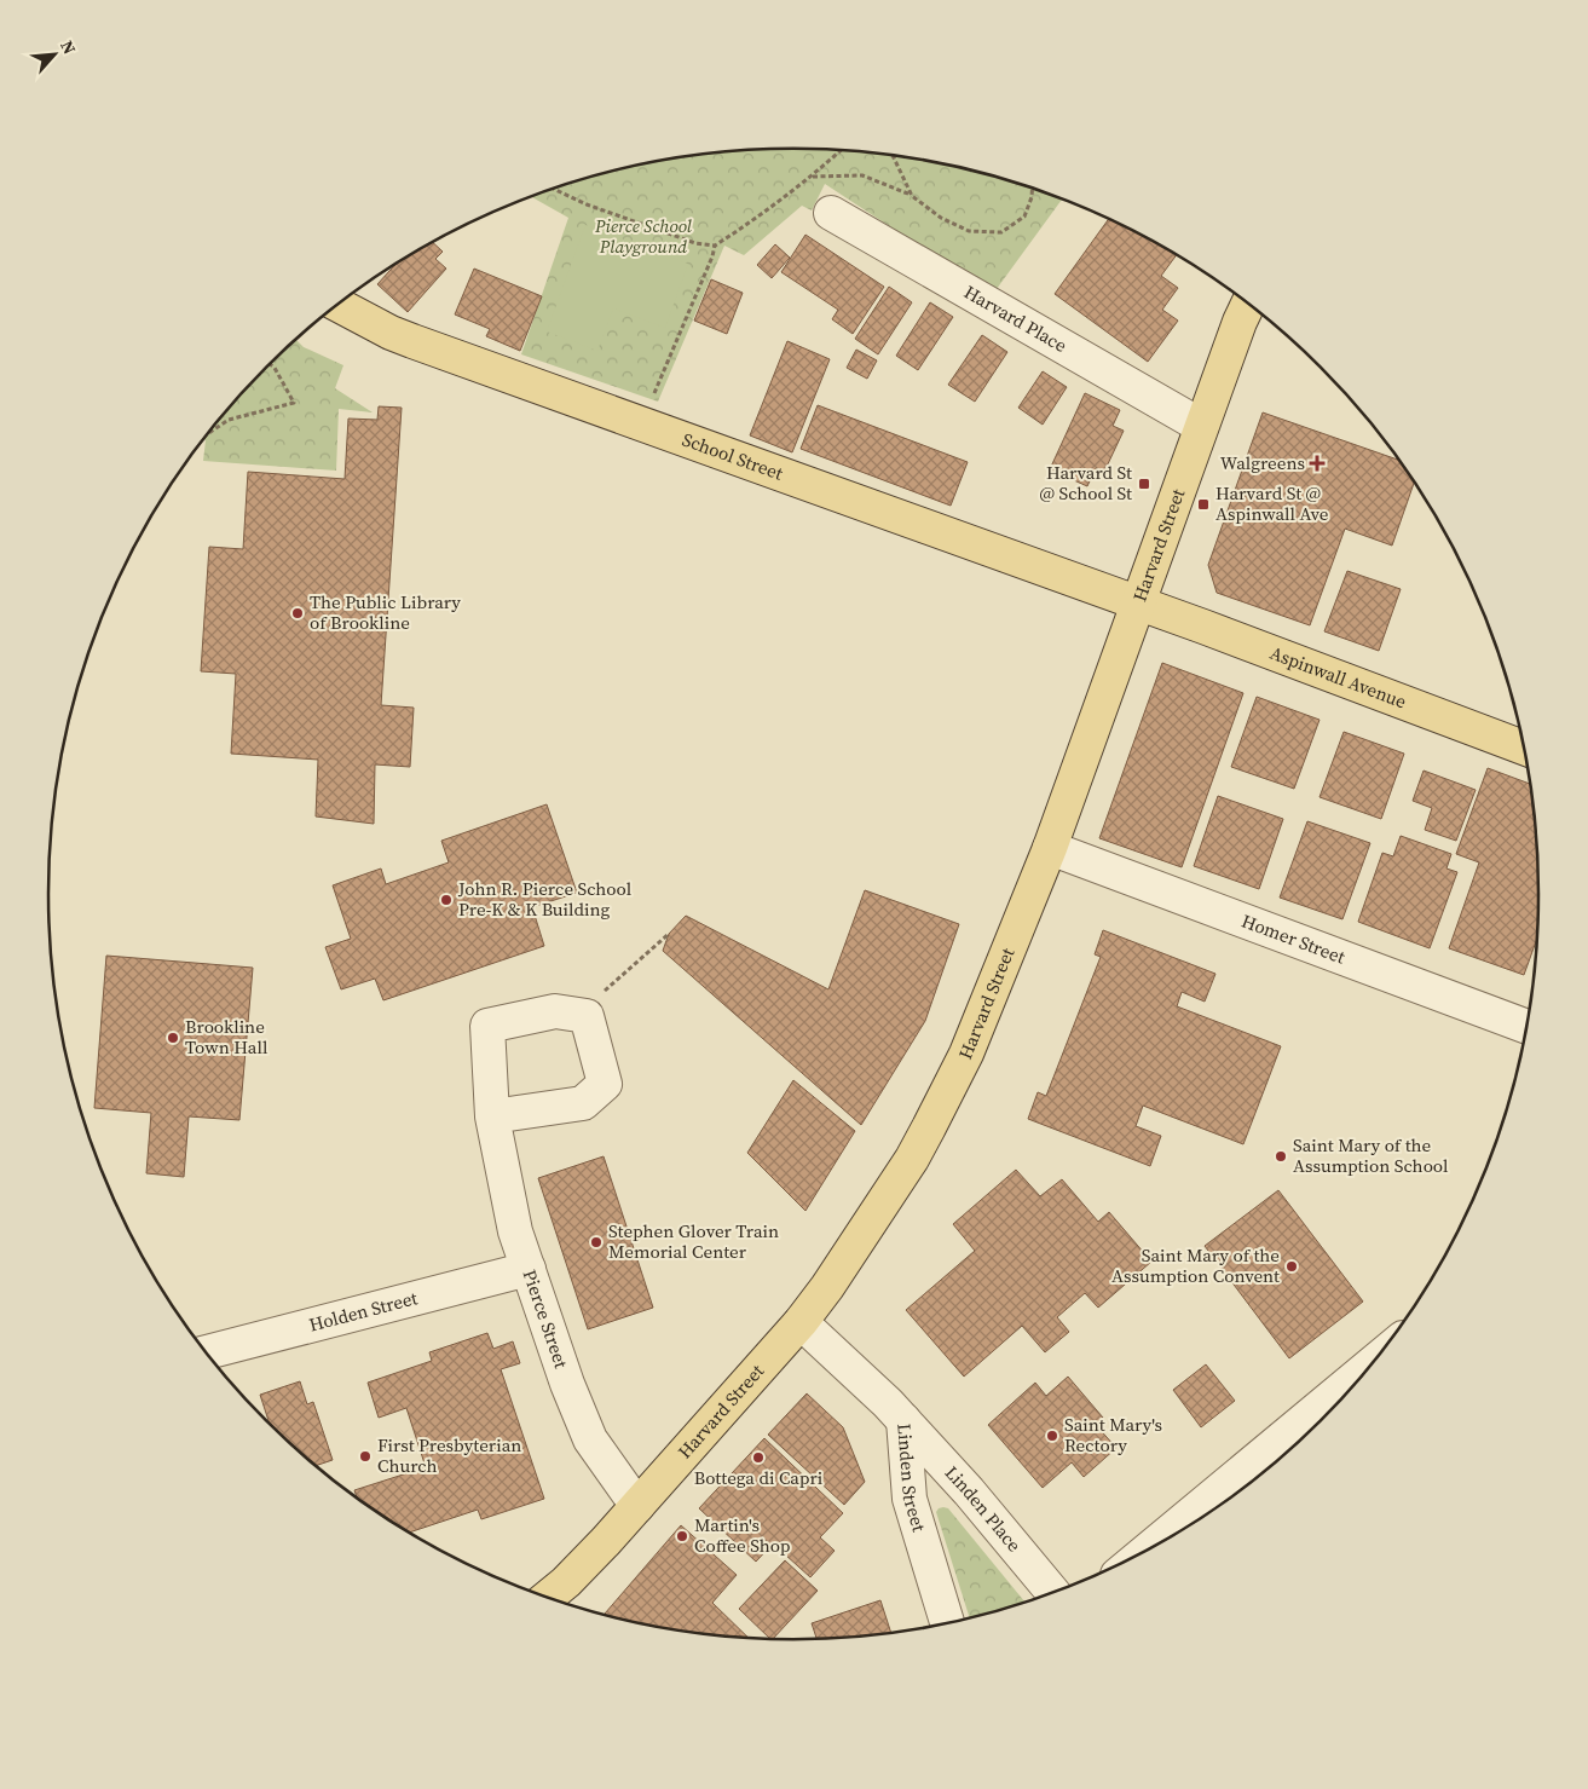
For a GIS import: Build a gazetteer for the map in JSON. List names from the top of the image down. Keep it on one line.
{"streets":{"main road":["School Street","Harvard Street","Aspinwall Avenue"],"street":["Harvard Place","Homer Street","Holden Street","Pierce Street","Linden Street","Linden Place"]},"crossings":[["Harvard Place","Harvard Street"],["School Street","Harvard Street"],["School Street","Aspinwall Avenue"],["Harvard Street","Aspinwall Avenue"],["Harvard Street","Homer Street"],["Harvard Street","Pierce Street"],["Harvard Street","Linden Street"],["Holden Street","Pierce Street"],["Linden Street","Linden Place"]],"parks":["Pierce School Playground"],"places":{"health":["Walgreens"],"transit":["Harvard St @ School St","Harvard St @ Aspinwall Ave"],"other":["The Public Library of Brookline","John R. Pierce School Pre-K & K Building","Brookline Town Hall","Saint Mary of the Assumption School","Stephen Glover Train Memorial Center","Saint Mary of the Assumption Convent","Saint Mary's Rectory","First Presbyterian Church","Bottega di Capri","Martin's Coffee Shop"]},"north":"top right"}
